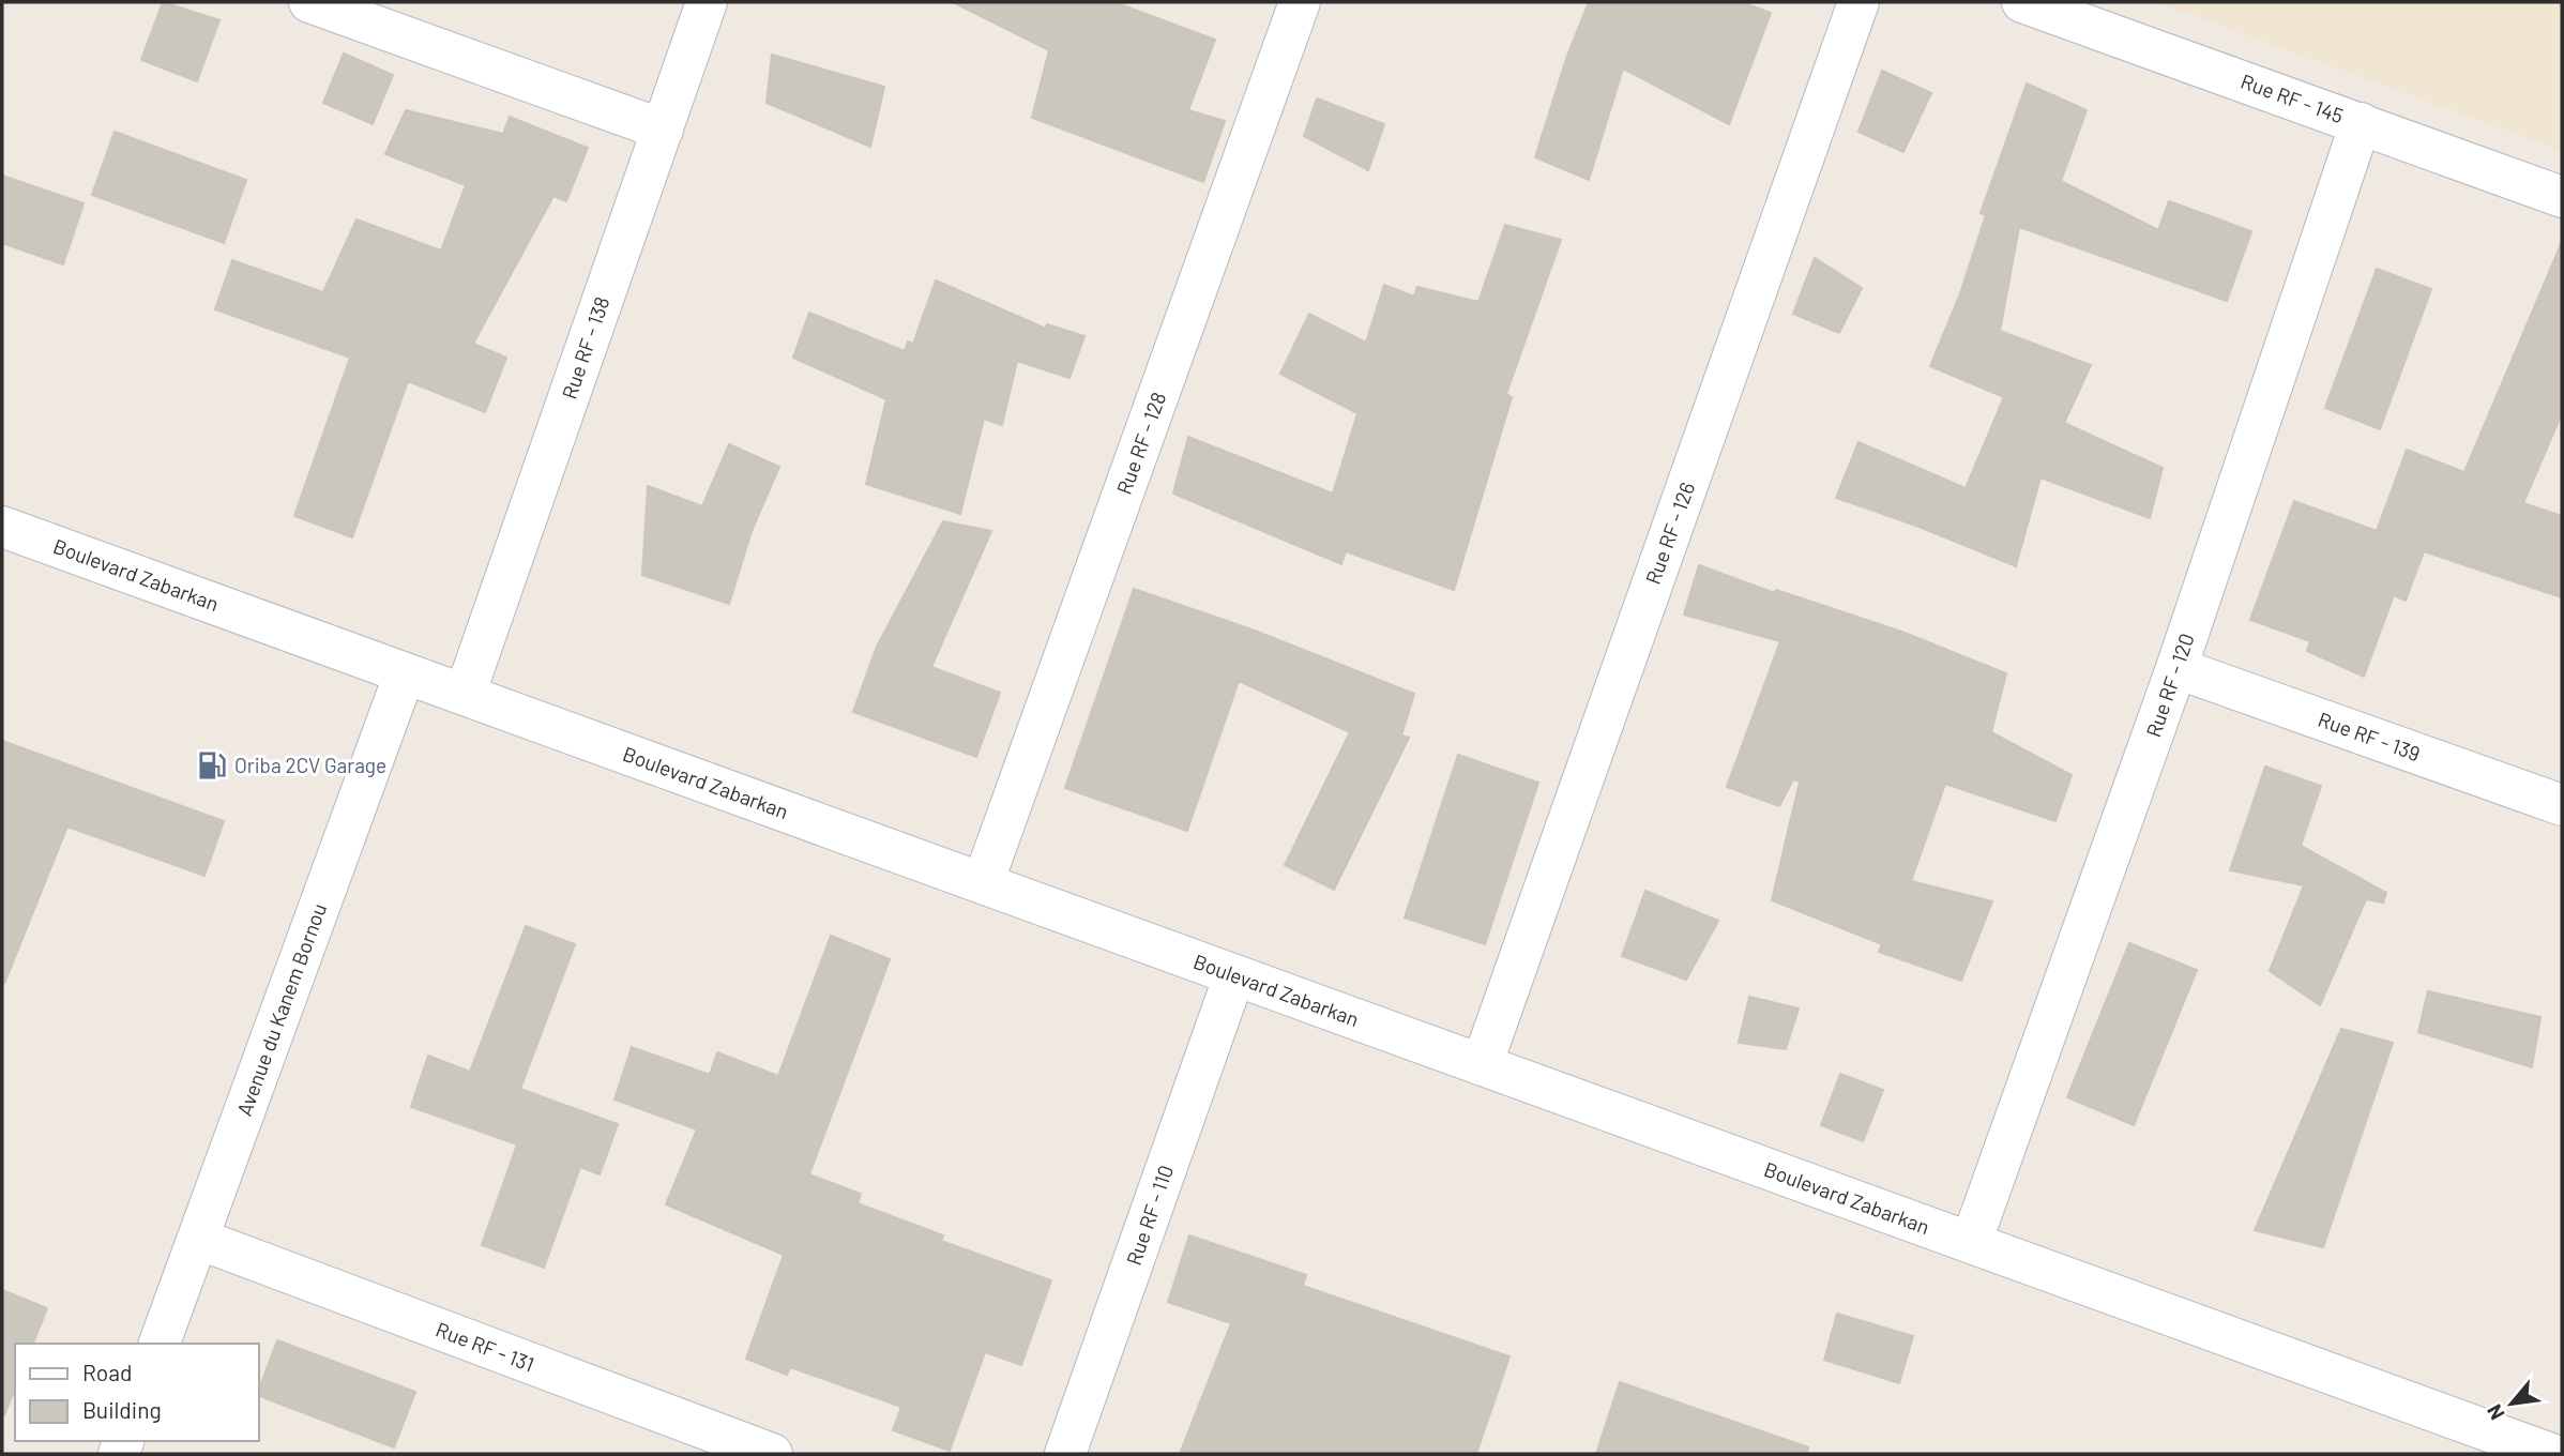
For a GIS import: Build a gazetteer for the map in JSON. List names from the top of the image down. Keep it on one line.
{"streets":{"street":["Rue RF - 145","Rue RF - 138","Rue RF - 128","Rue RF - 126","Boulevard Zabarkan","Rue RF - 120","Rue RF - 139","Avenue du Kanem Bornou","Rue RF - 110","Rue RF - 131"]},"crossings":[["Rue RF - 145","Rue RF - 120"],["Rue RF - 138","Boulevard Zabarkan"],["Rue RF - 128","Boulevard Zabarkan"],["Rue RF - 126","Boulevard Zabarkan"],["Boulevard Zabarkan","Rue RF - 120"],["Boulevard Zabarkan","Avenue du Kanem Bornou"],["Boulevard Zabarkan","Rue RF - 110"],["Rue RF - 120","Rue RF - 139"],["Avenue du Kanem Bornou","Rue RF - 131"]],"places":{"fuel station":["Oriba 2CV Garage"]},"legend":["Road","Building"],"north":"bottom left"}
